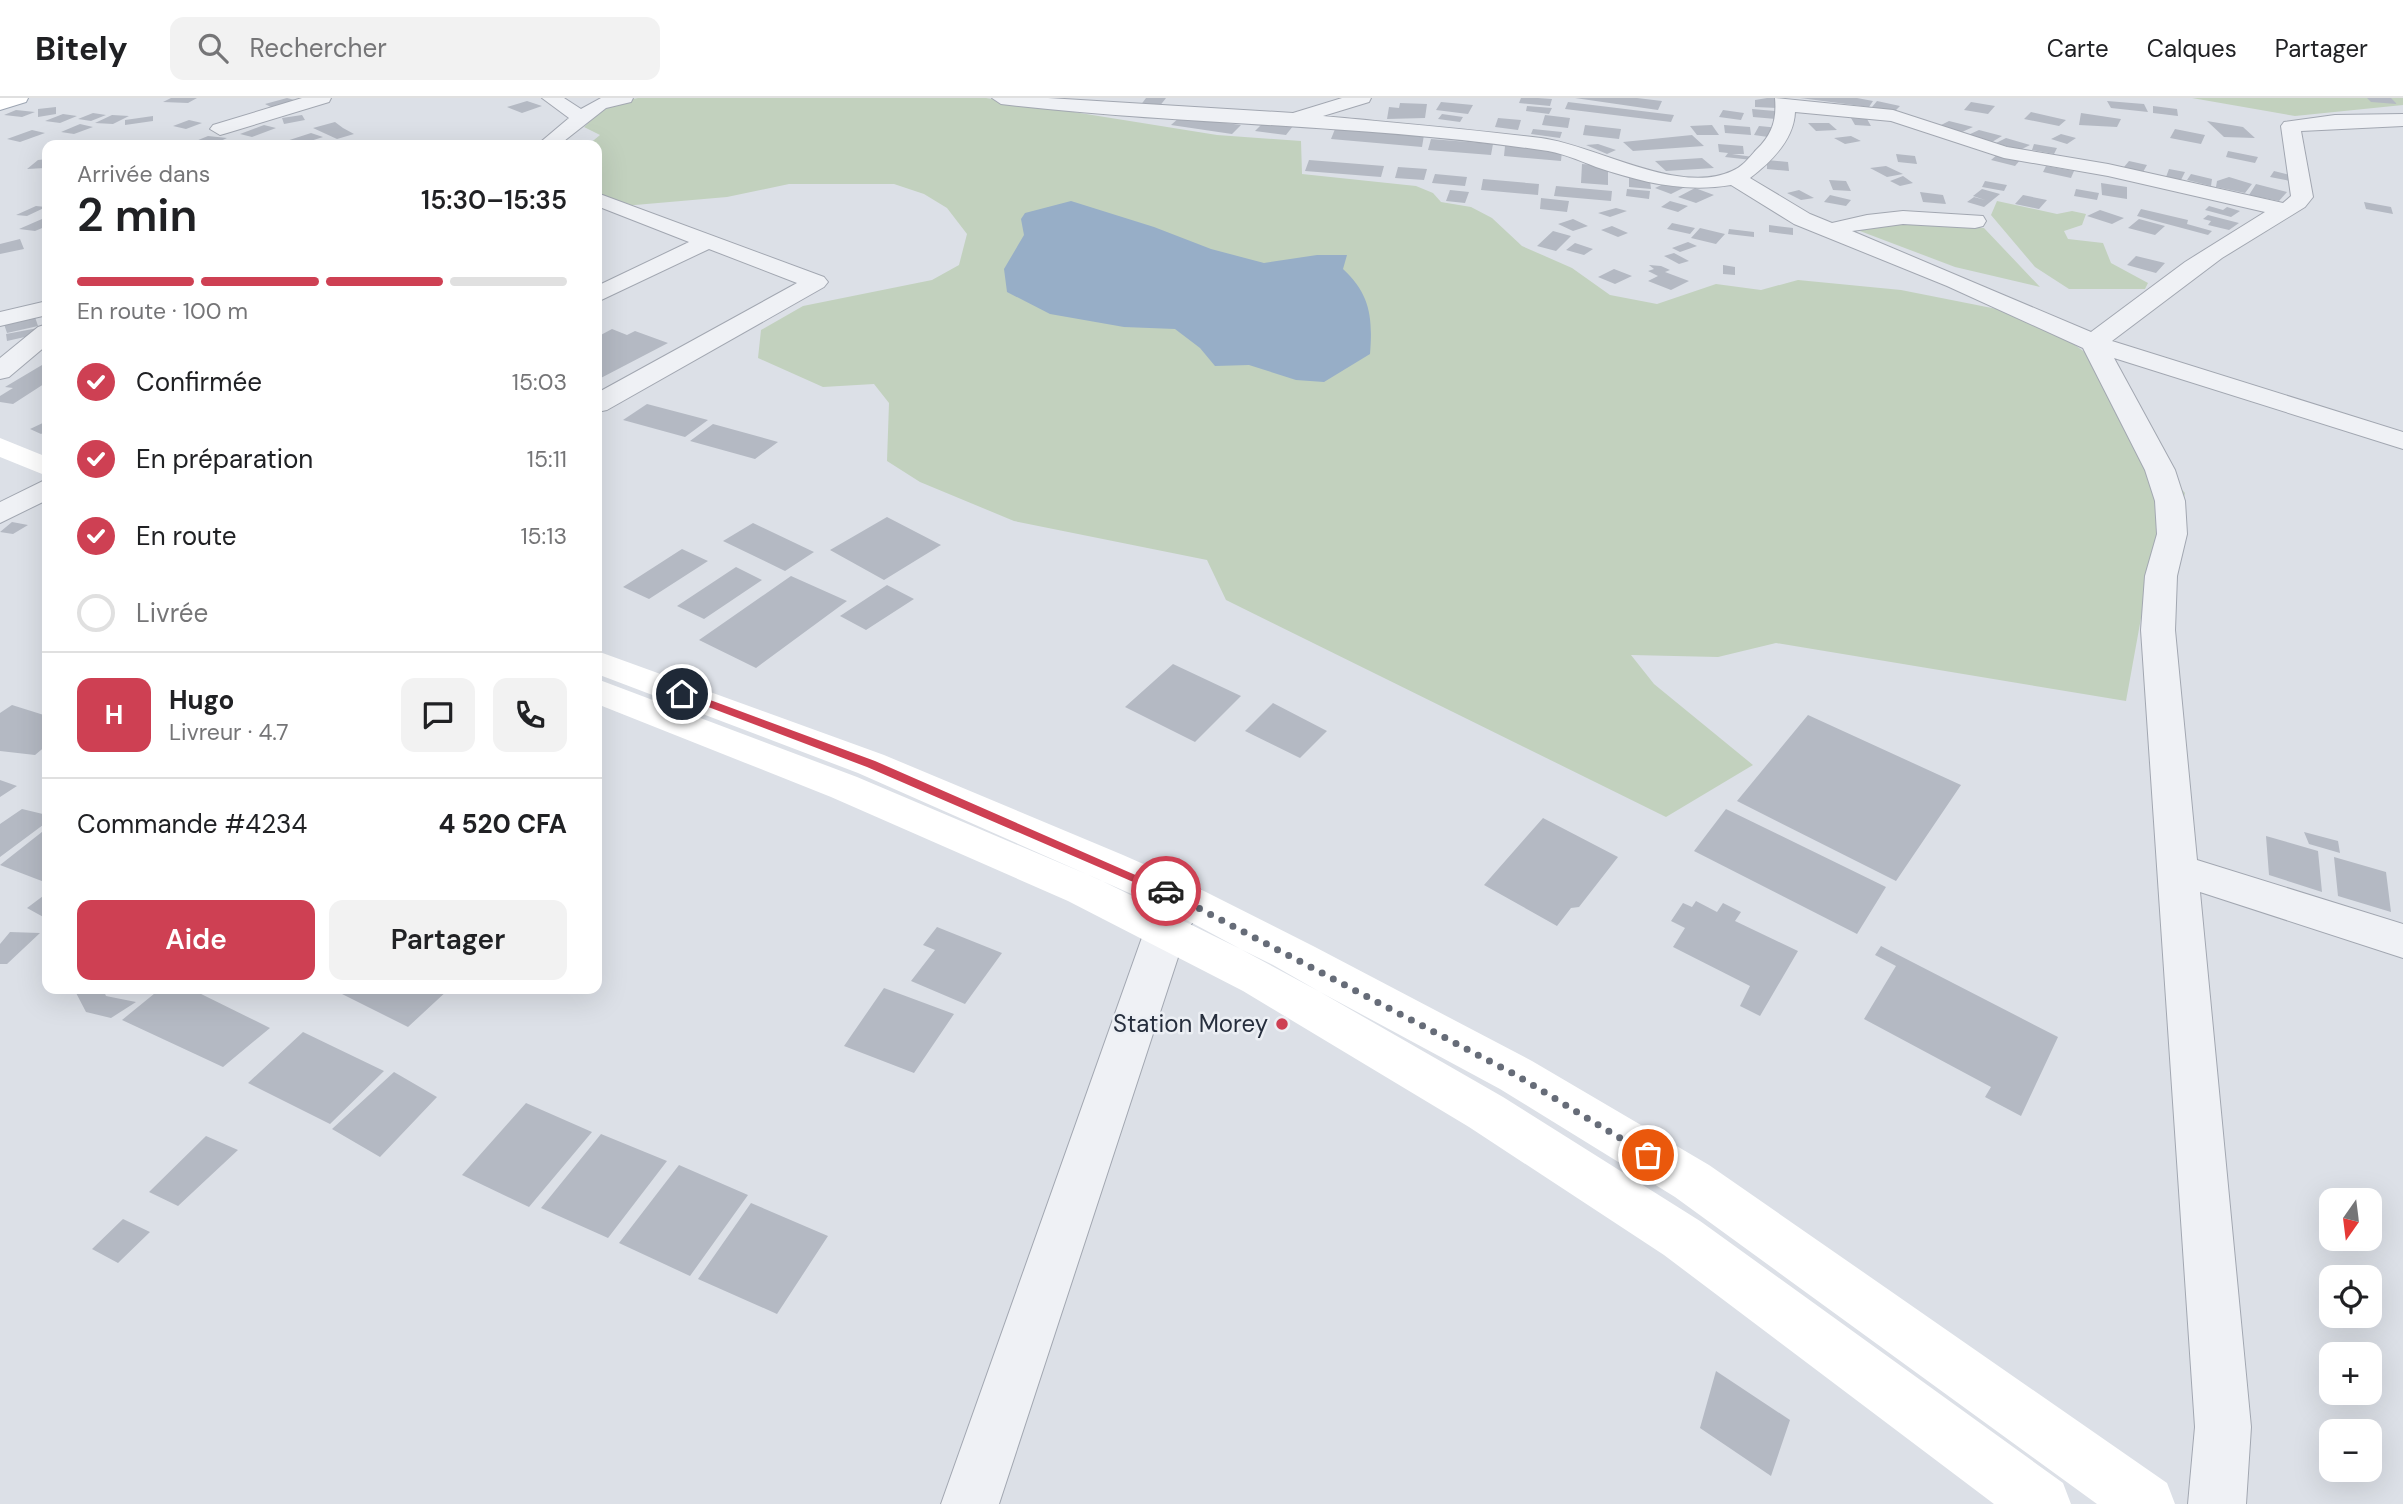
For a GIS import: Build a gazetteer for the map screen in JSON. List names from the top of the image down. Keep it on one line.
{"places":["Station Morey"],"north":"bottom","page":{"header":"Bitely","search":"Rechercher","nav":["Carte","Calques","Partager"],"heading":["2 min","Arrivée dans","15:30–15:35"],"panel":["Hugo","Livreur · 4.7","Commande #4234","4 520 CFA"],"bar":"En route · 100 m","list":[["Confirmée","15:03"],["En préparation","15:11"],["En route","15:13"],"Livrée"],"round":"H","buttons":["Aide","Partager"],"map_buttons":["+","−"]}}
